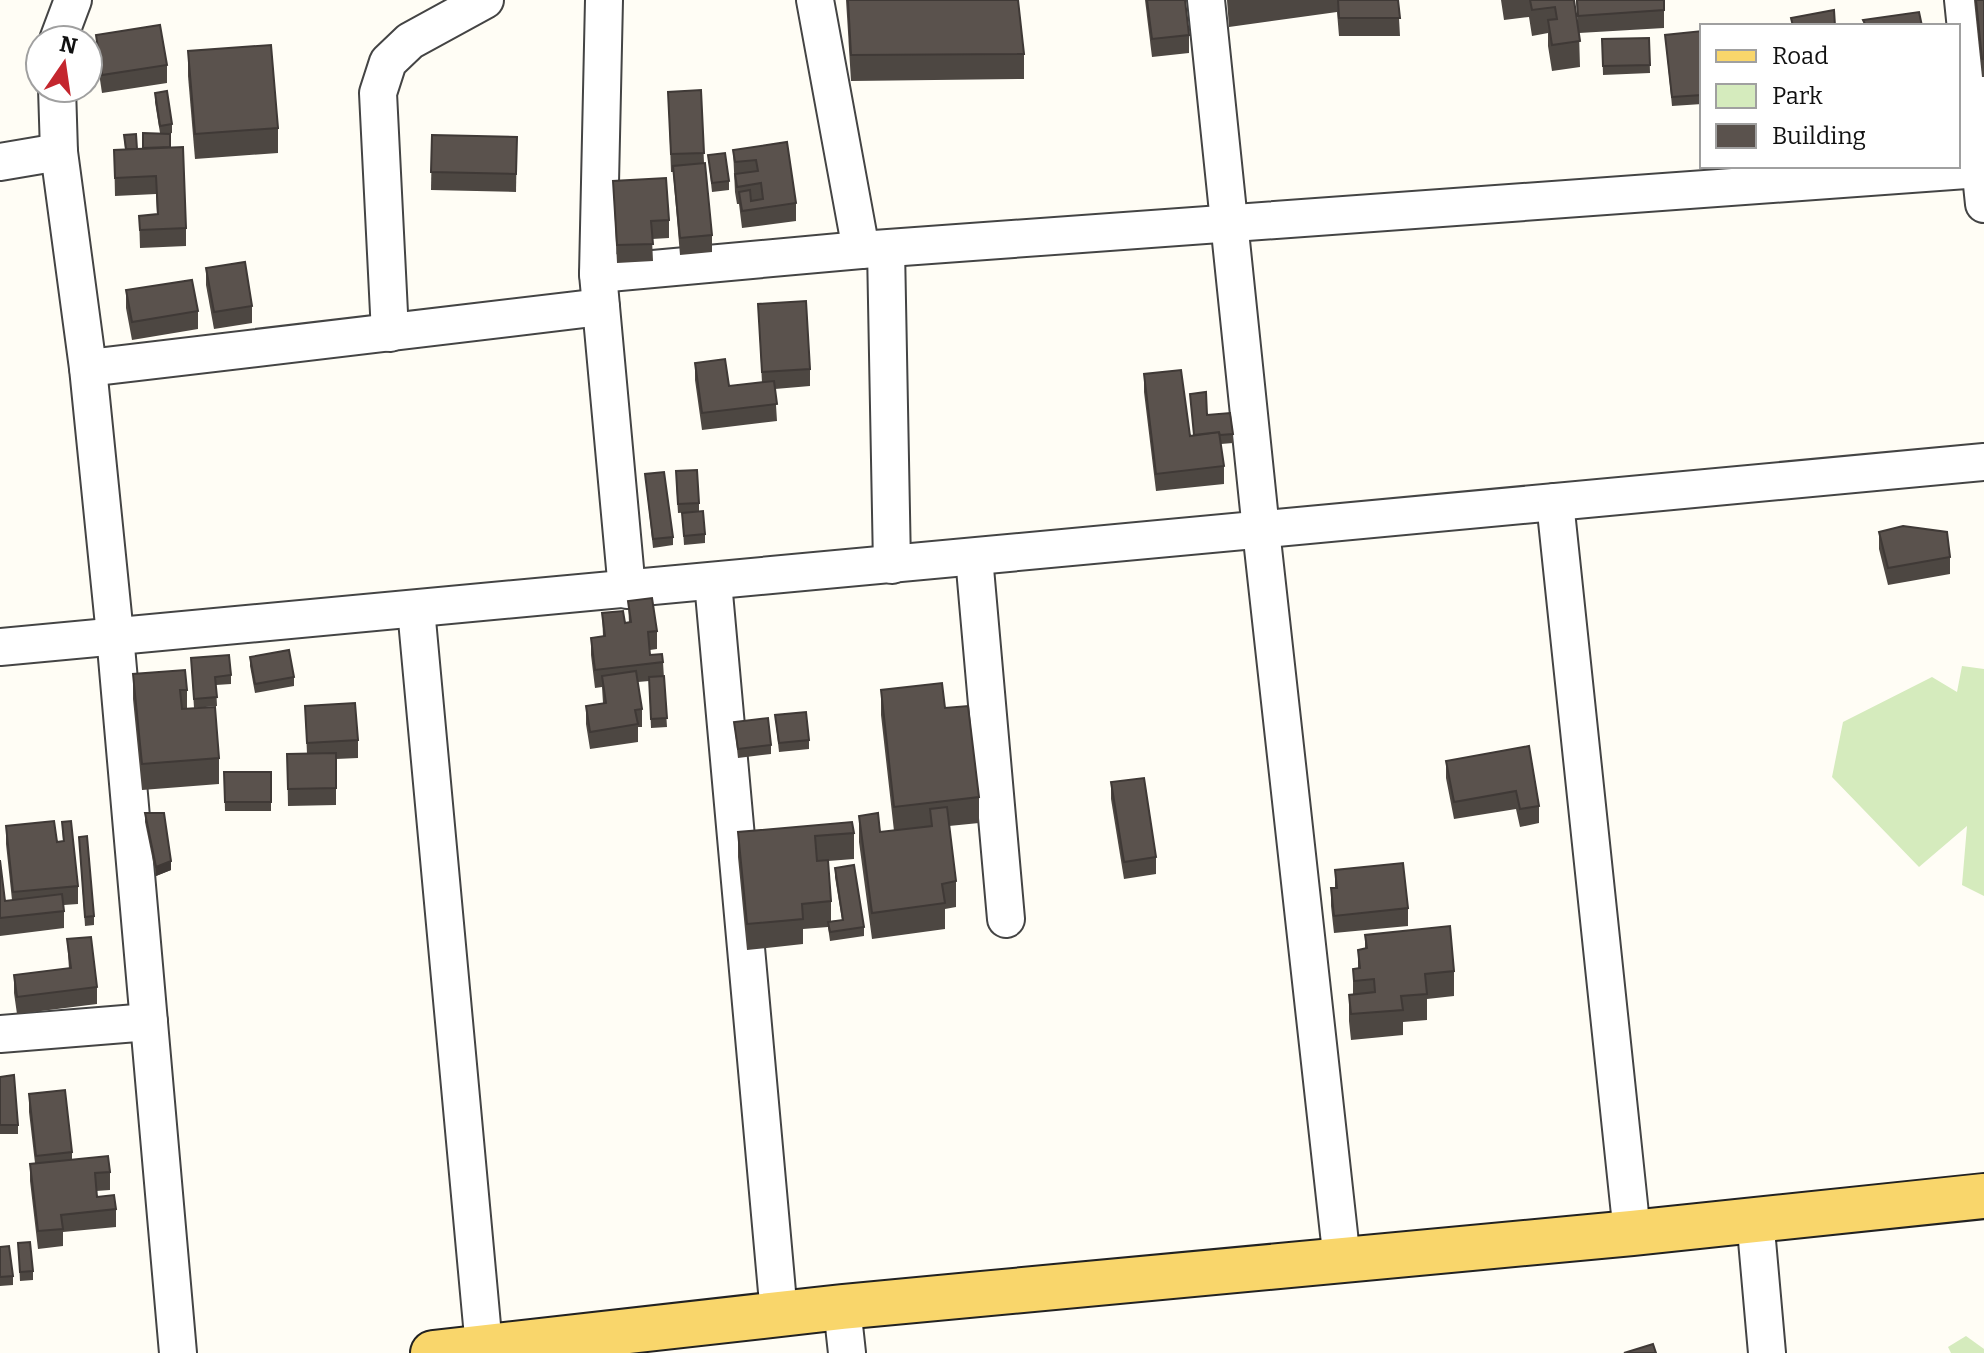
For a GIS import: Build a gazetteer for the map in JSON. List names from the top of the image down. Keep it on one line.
{"legend":["Road","Park","Building"],"north":"top"}
